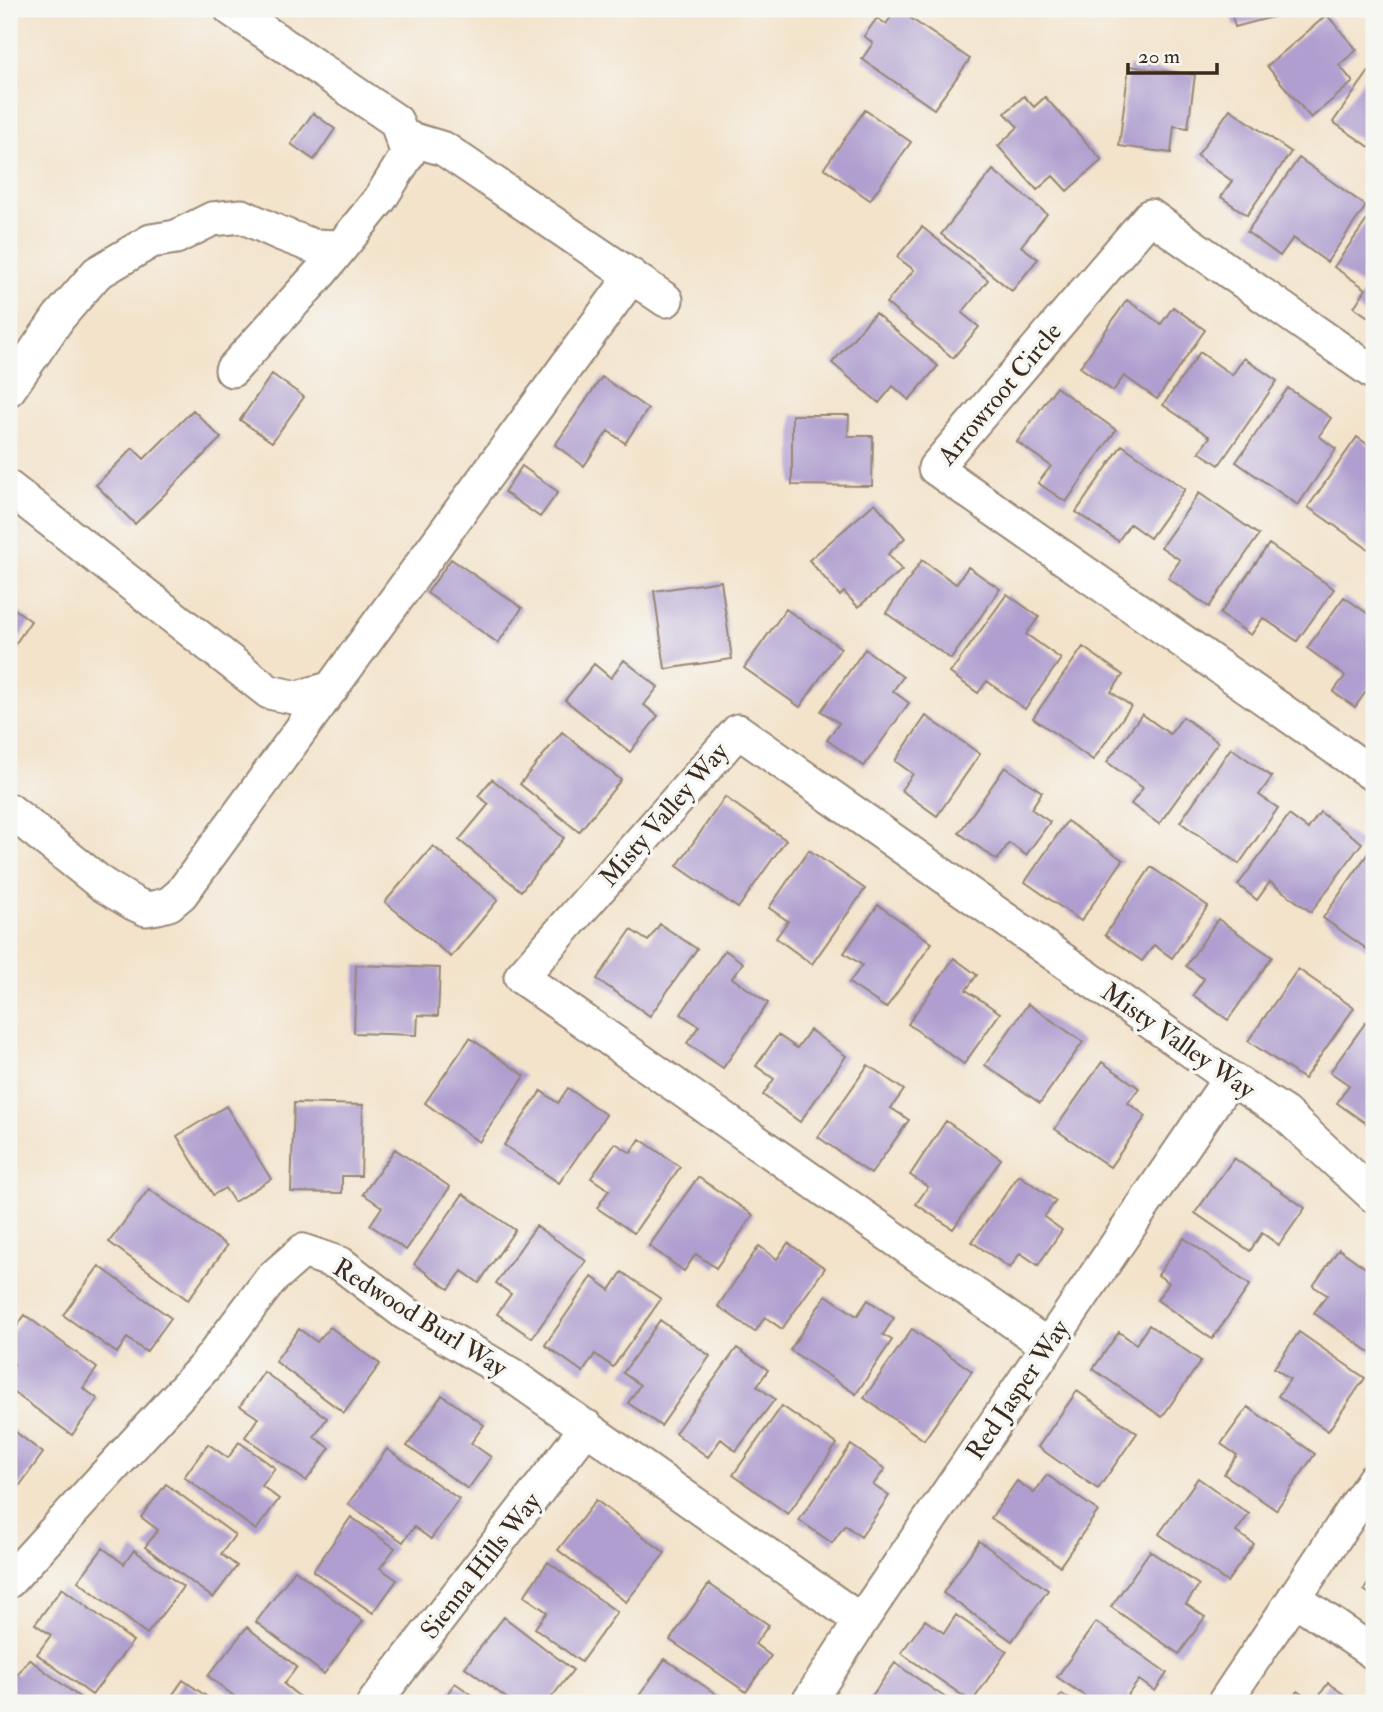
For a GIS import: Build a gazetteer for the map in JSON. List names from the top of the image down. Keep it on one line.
{"streets":{"street":["Arrowroot Circle","Misty Valley Way","Redwood Burl Way","Red Jasper Way","Sienna Hills Way"]},"crossings":[["Misty Valley Way","Red Jasper Way"],["Redwood Burl Way","Red Jasper Way"],["Redwood Burl Way","Sienna Hills Way"]],"scale_bar":"20 m"}
